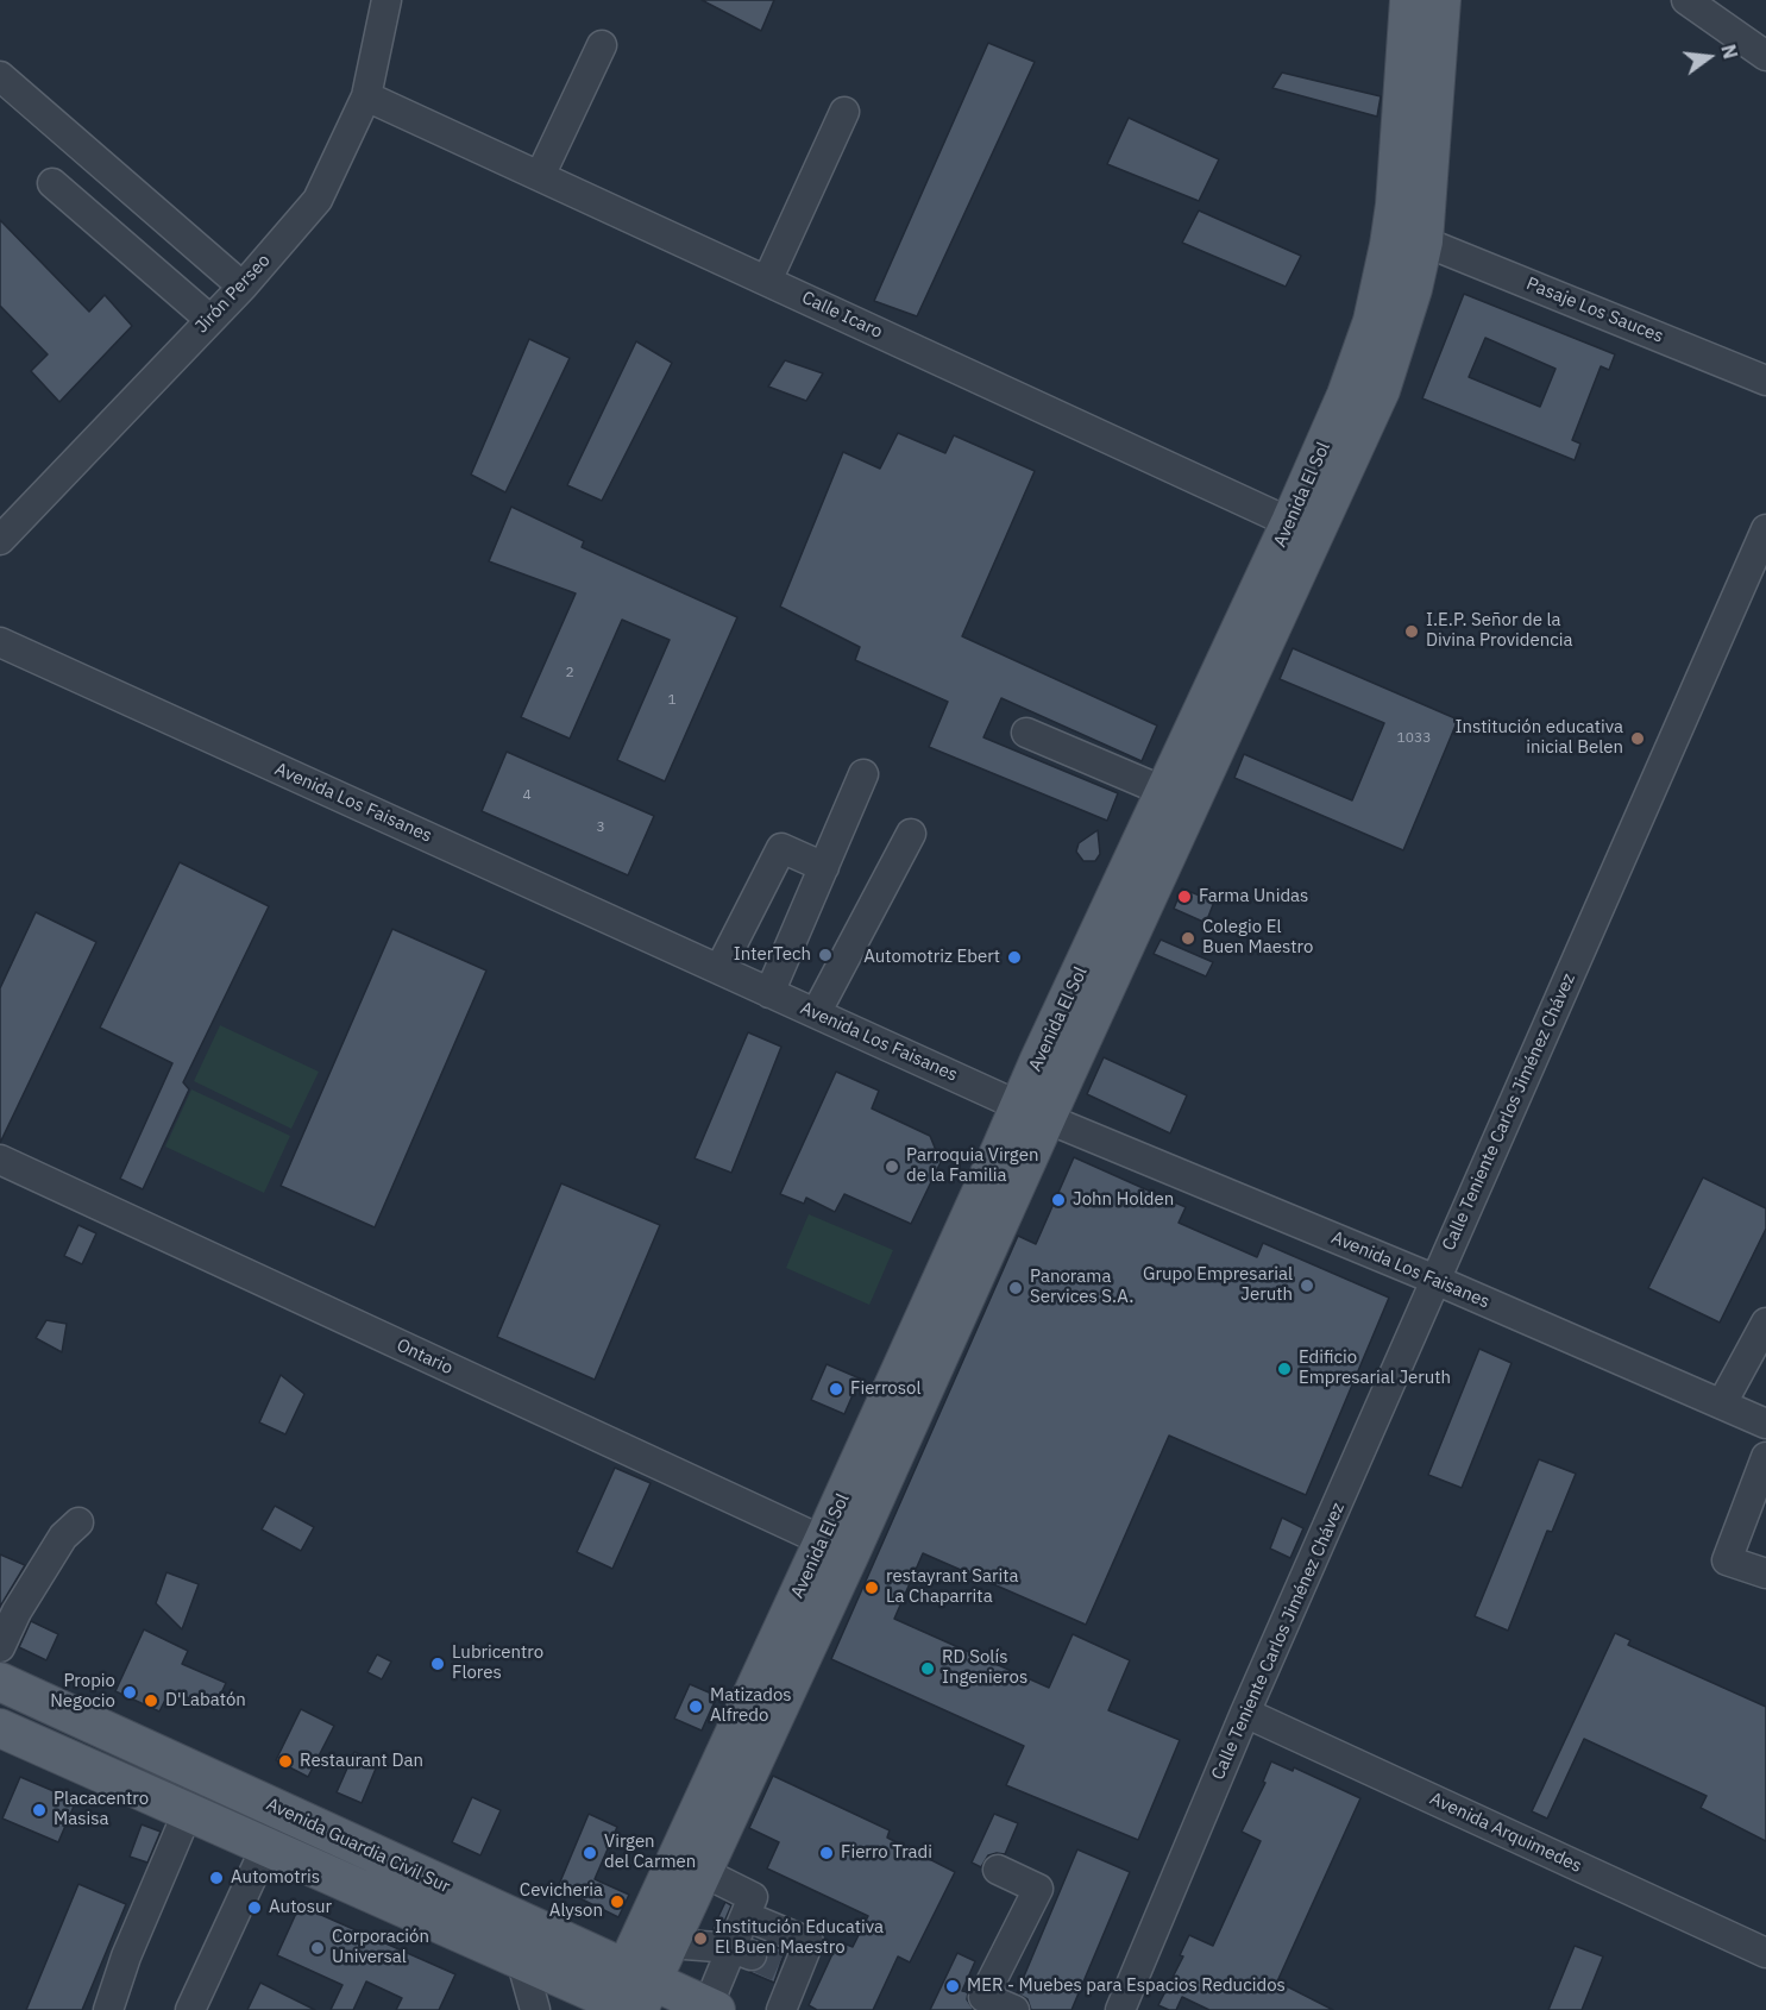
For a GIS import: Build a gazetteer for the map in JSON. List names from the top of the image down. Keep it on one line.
{"streets":{"main road":["Avenida El Sol","Avenida Guardia Civil Sur"],"street":["Jirón Perseo","Pasaje Los Sauces","Calle Icaro","Avenida Los Faisanes","Calle Teniente Carlos Jiménez Chávez","Ontario","Avenida Arquimedes"]},"crossings":[["Jirón Perseo","Calle Icaro"],["Pasaje Los Sauces","Avenida El Sol"],["Calle Icaro","Avenida El Sol"],["Avenida El Sol","Avenida Los Faisanes"],["Avenida El Sol","Ontario"],["Avenida El Sol","Avenida Guardia Civil Sur"],["Avenida Los Faisanes","Calle Teniente Carlos Jiménez Chávez"],["Calle Teniente Carlos Jiménez Chávez","Avenida Arquimedes"]],"places":["I.E.P. Señor de la Divina Providencia","Institución educativa inicial Belen","Farma Unidas","Colegio El Buen Maestro","InterTech","Automotriz Ebert","Parroquia Virgen de la Familia","John Holden","Grupo Empresarial Jeruth","Panorama Services S.A.","Edificio Empresarial Jeruth","Fierrosol","restayrant Sarita La Chaparrita","Lubricentro Flores","RD Solís Ingenieros","Propio Negocio","D'Labatón","Matizados Alfredo","Restaurant Dan","Placacentro Masisa","Virgen del Carmen","Fierro Tradi","Automotris","Cevicheria Alyson","Autosur","Institución Educativa El Buen Maestro","Corporación Universal","MER - Muebes para Espacios Reducidos"],"house_numbers":["2","1","1033","4","3"],"north":"right"}
